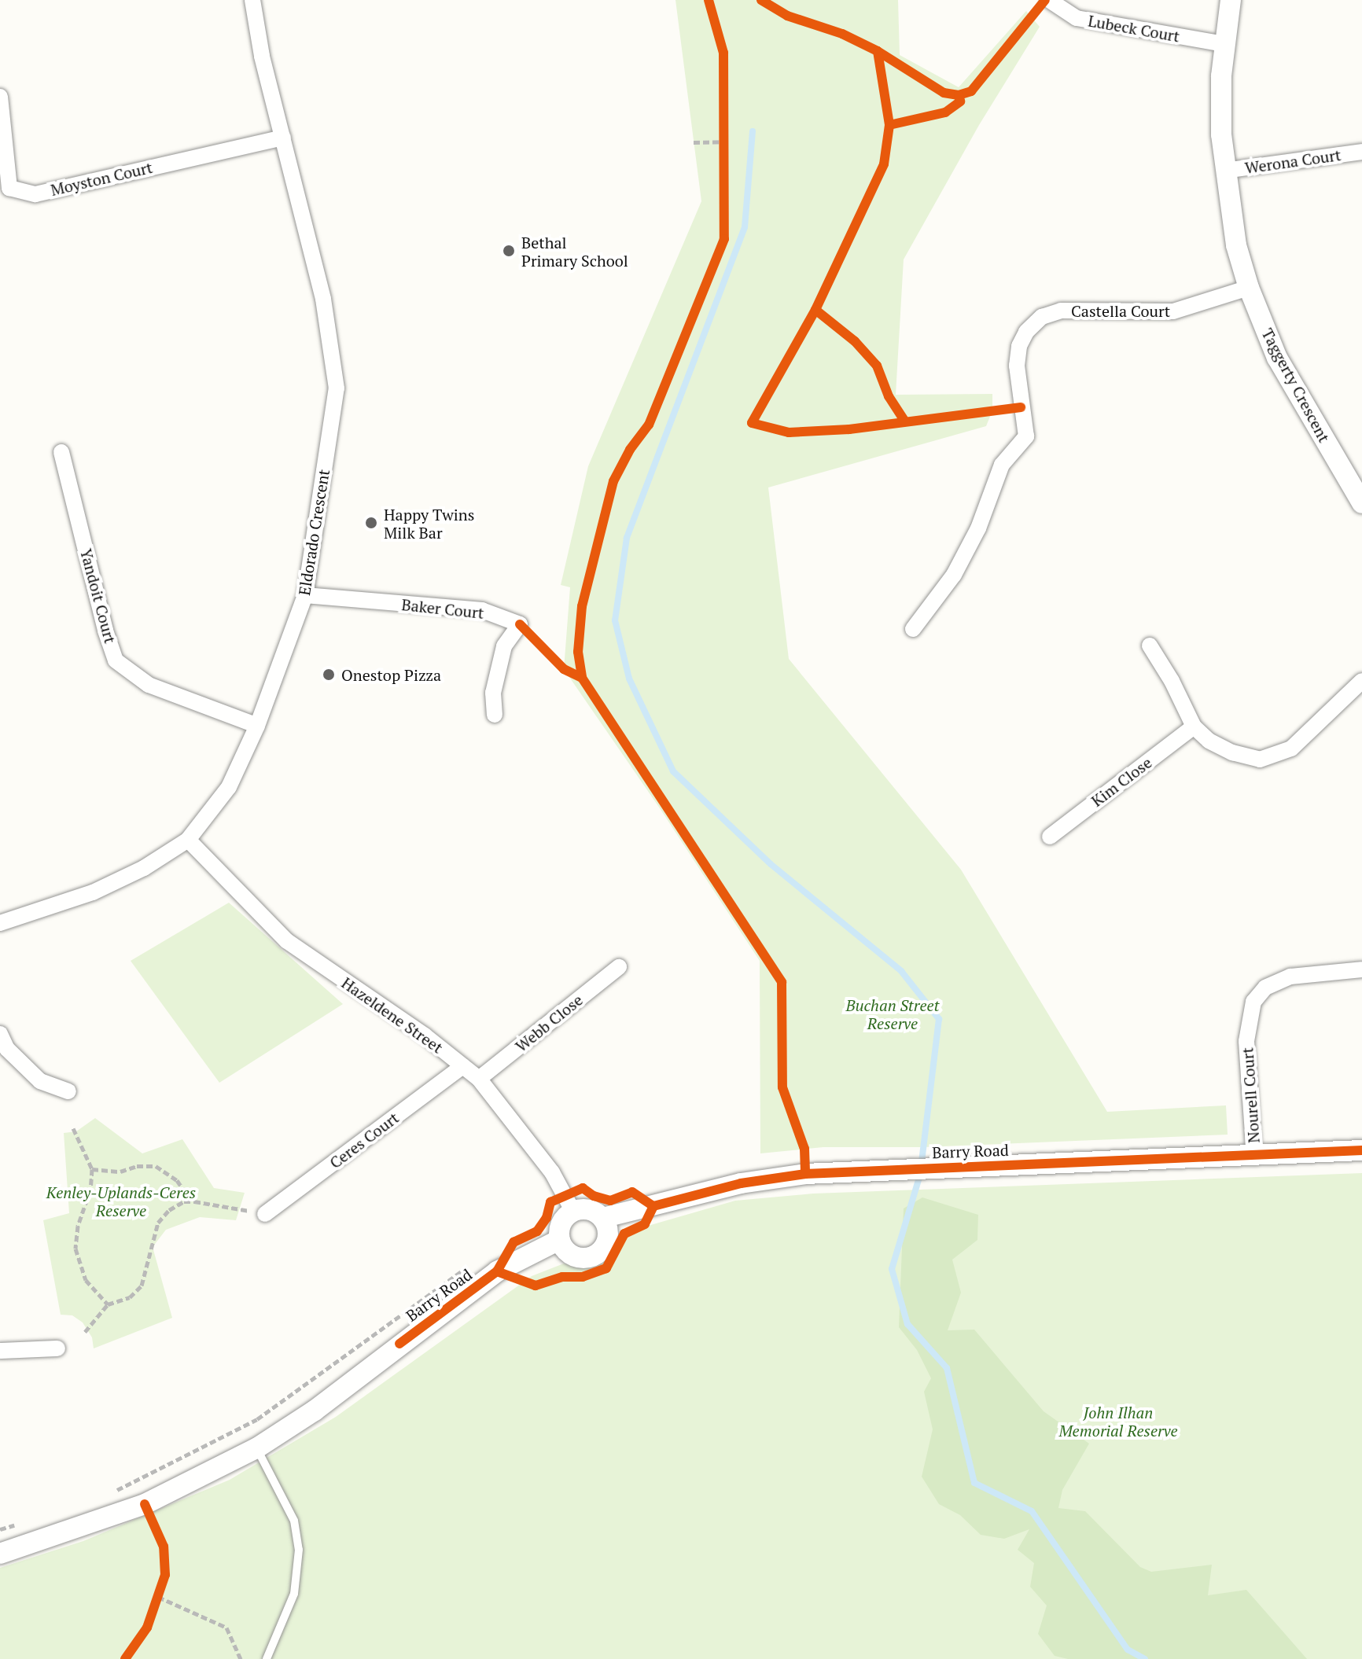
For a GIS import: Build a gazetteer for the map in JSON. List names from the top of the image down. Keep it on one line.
{"streets":{"street":["Lubeck Court","Werona Court","Moyston Court","Castella Court","Taggerty Crescent","Eldorado Crescent","Yandoit Court","Baker Court","Kim Close","Hazeldene Street","Webb Close","Nourell Court","Ceres Court","Barry Road"]},"crossings":[["Lubeck Court","Taggerty Crescent"],["Werona Court","Taggerty Crescent"],["Moyston Court","Eldorado Crescent"],["Castella Court","Taggerty Crescent"],["Eldorado Crescent","Yandoit Court"],["Eldorado Crescent","Baker Court"],["Eldorado Crescent","Hazeldene Street"],["Hazeldene Street","Webb Close"],["Hazeldene Street","Ceres Court"],["Hazeldene Street","Barry Road"],["Nourell Court","Barry Road"]],"parks":["Buchan Street Reserve","Kenley-Uplands-Ceres Reserve","John Ilhan Memorial Reserve"],"places":["Bethal Primary School","Happy Twins Milk Bar","Onestop Pizza"]}
